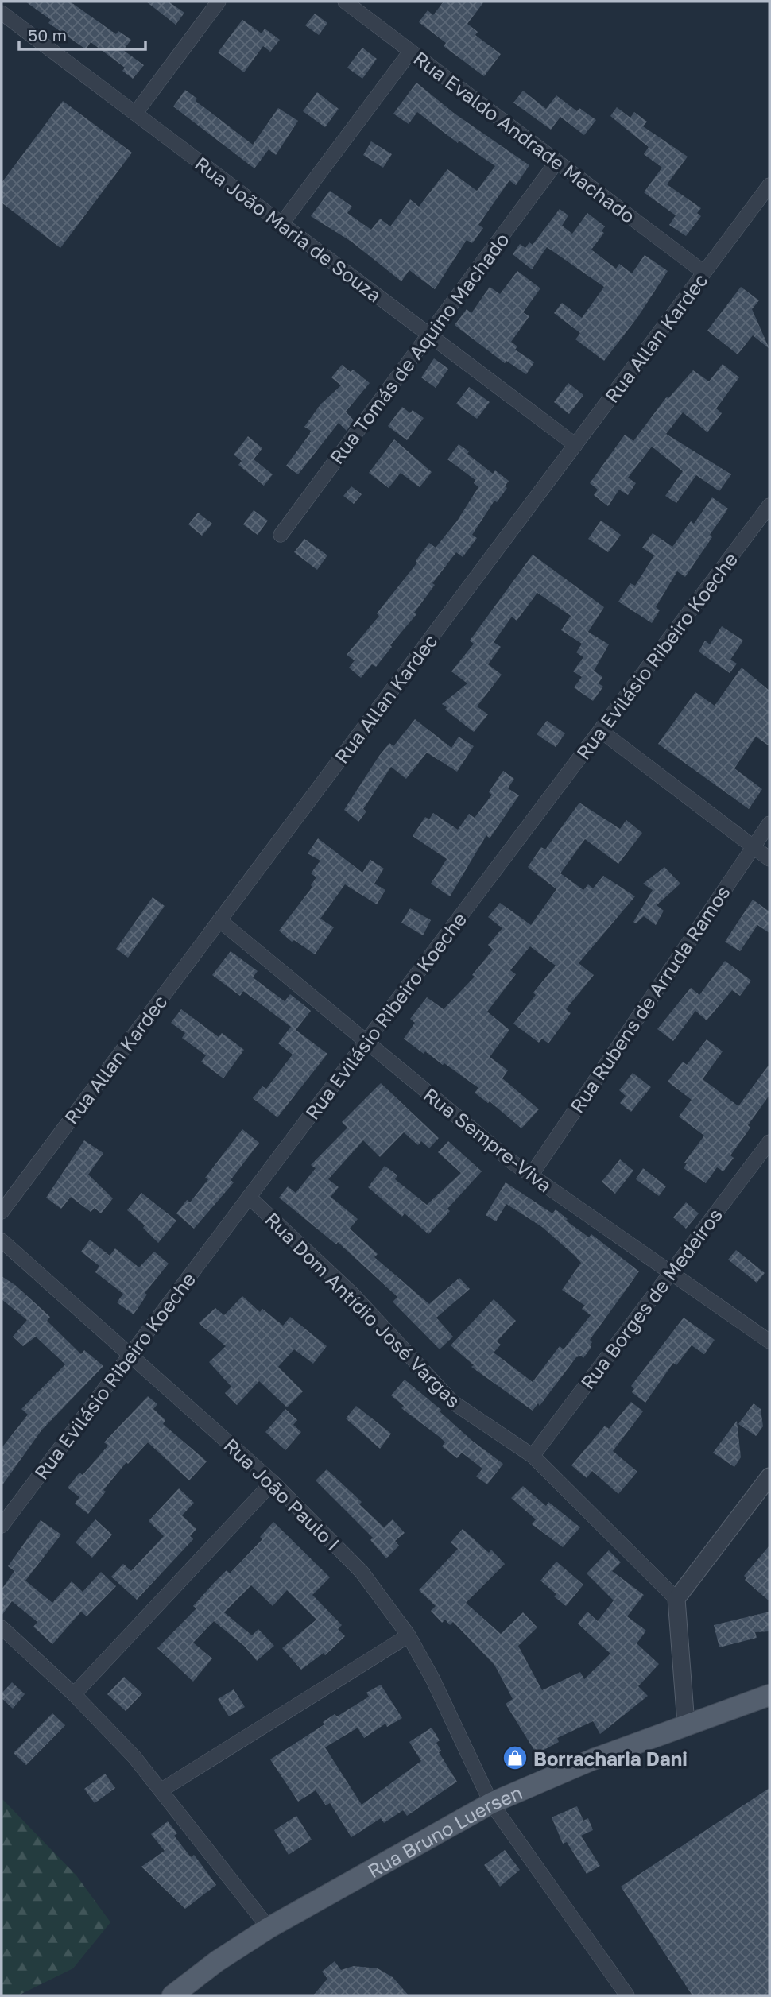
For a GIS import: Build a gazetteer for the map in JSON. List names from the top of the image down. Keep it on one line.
{"streets":{"main road":["Rua Bruno Luersen"],"street":["Rua Evaldo Andrade Machado","Rua João Maria de Souza","Rua Allan Kardec","Rua Tomás de Aquino Machado","Rua Evilásio Ribeiro Koeche","Rua Rubens de Arruda Ramos","Rua Sempre-Viva","Rua Borges de Medeiros","Rua Dom Antídio José Vargas","Rua João Paulo I"]},"crossings":[["Rua Evaldo Andrade Machado","Rua Allan Kardec"],["Rua Evaldo Andrade Machado","Rua Tomás de Aquino Machado"],["Rua João Maria de Souza","Rua Allan Kardec"],["Rua João Maria de Souza","Rua Tomás de Aquino Machado"],["Rua Allan Kardec","Rua Sempre-Viva"],["Rua Evilásio Ribeiro Koeche","Rua Sempre-Viva"],["Rua Evilásio Ribeiro Koeche","Rua Dom Antídio José Vargas"],["Rua Evilásio Ribeiro Koeche","Rua João Paulo I"],["Rua Rubens de Arruda Ramos","Rua Sempre-Viva"],["Rua Sempre-Viva","Rua Borges de Medeiros"],["Rua Borges de Medeiros","Rua Dom Antídio José Vargas"],["Rua João Paulo I","Rua Bruno Luersen"]],"places":{"shop":["Borracharia Dani"]},"scale_bar":"50 m"}
